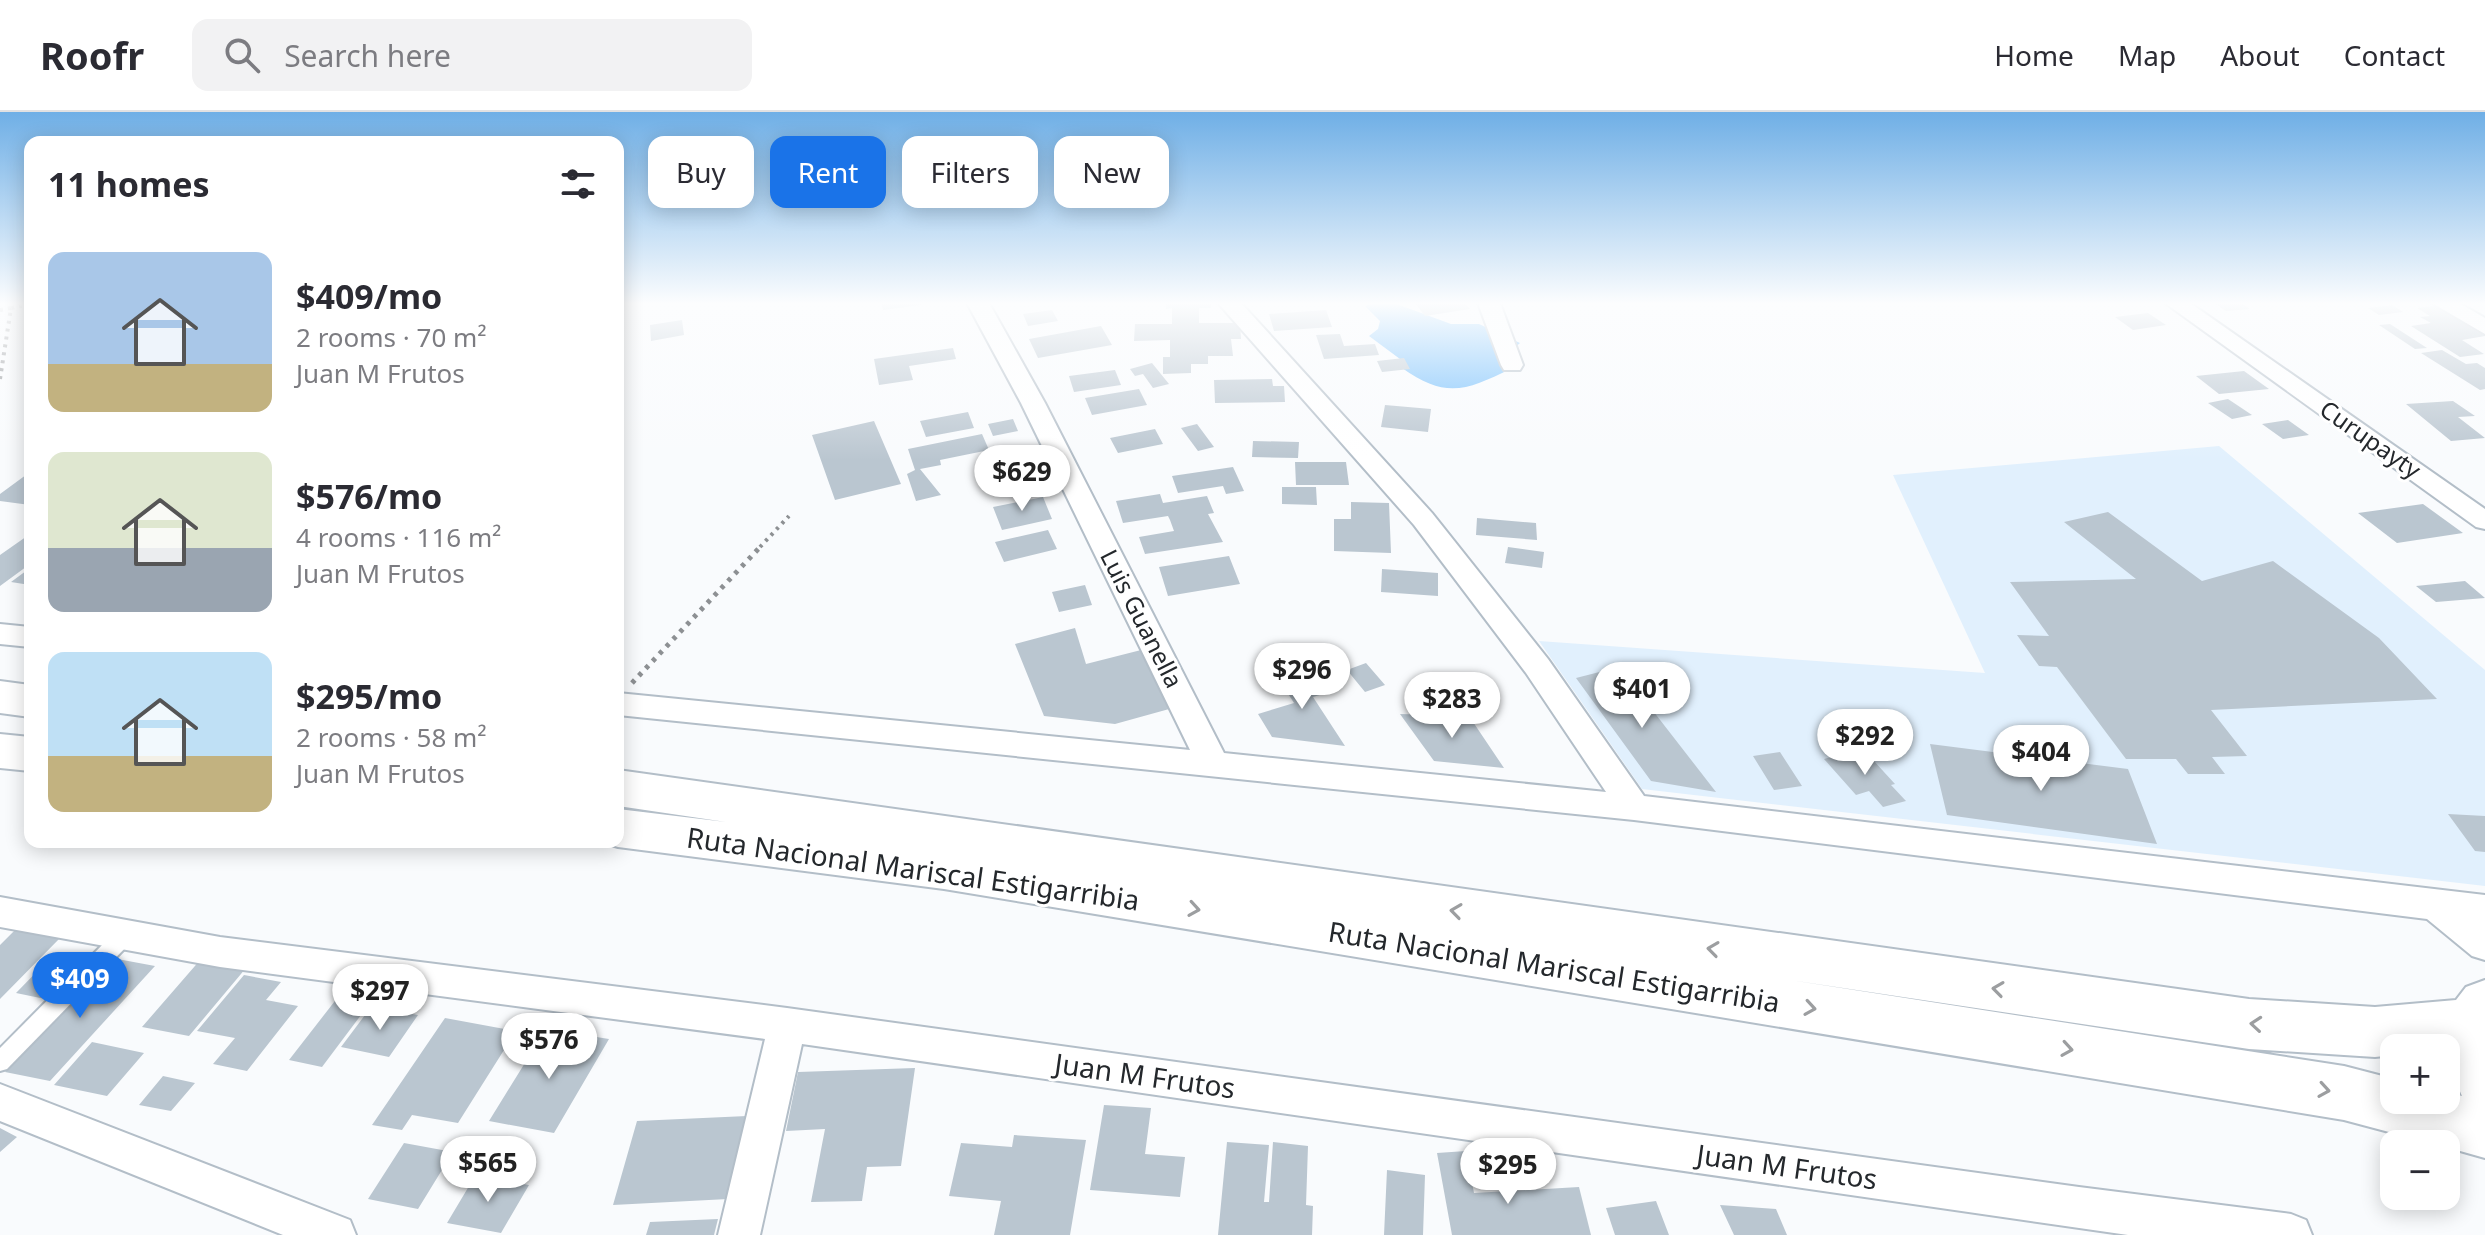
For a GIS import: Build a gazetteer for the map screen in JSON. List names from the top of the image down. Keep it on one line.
{"streets":{"highway":["Ruta Nacional Mariscal Estigarribia"],"street":["Curupayty","Luis Guanella","Juan M Frutos"]},"page":{"header":"Roofr","search":"Search here","nav":["Home","Map","About","Contact"],"chip":["Buy","Rent","Filters","New"],"heading":"11 homes","list":[{"name":"$409/mo","note":"2 rooms · 70 m² · Juan M Frutos"},{"name":"$576/mo","note":"4 rooms · 116 m² · Juan M Frutos"},{"name":"$295/mo","note":"2 rooms · 58 m² · Juan M Frutos"}],"price":["$629","$296","$401","$283","$292","$404","$409","$297","$576","$565","$295"],"map_buttons":["+","−"]}}
